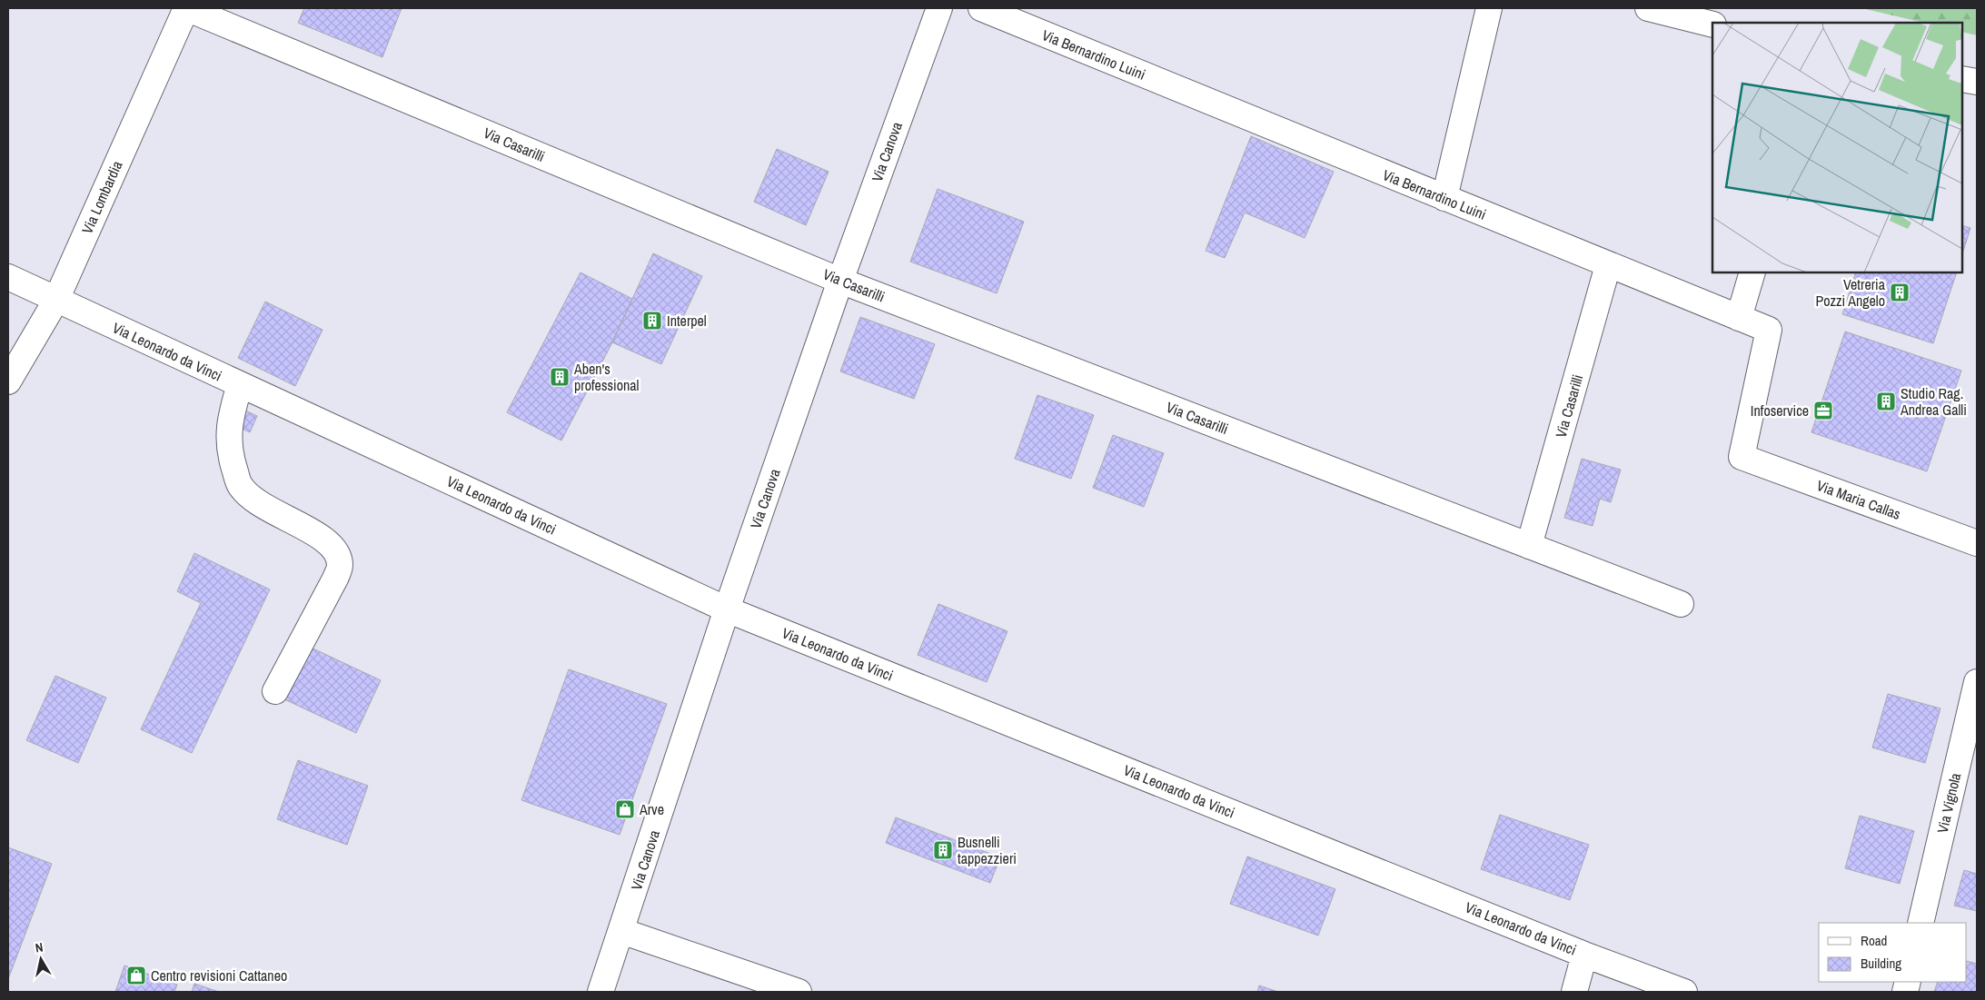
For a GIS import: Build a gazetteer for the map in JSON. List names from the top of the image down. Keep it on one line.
{"streets":{"street":["Via Bernardino Luini","Via Casarilli","Via Canova","Via Lombardia","Via Leonardo da Vinci","Via Maria Callas","Via Vignola"]},"crossings":[["Via Bernardino Luini","Via Casarilli"],["Via Bernardino Luini","Via Maria Callas"],["Via Casarilli","Via Canova"],["Via Casarilli","Via Lombardia"],["Via Canova","Via Leonardo da Vinci"],["Via Lombardia","Via Leonardo da Vinci"]],"places":{"building":["Vetreria Pozzi Angelo","Interpel","Aben's professional","Studio Rag. Andrea Galli","Busnelli tappezzieri"],"office":["Infoservice"],"shop":["Arve","Centro revisioni Cattaneo"]},"legend":["Road","Building"],"north":"top"}
